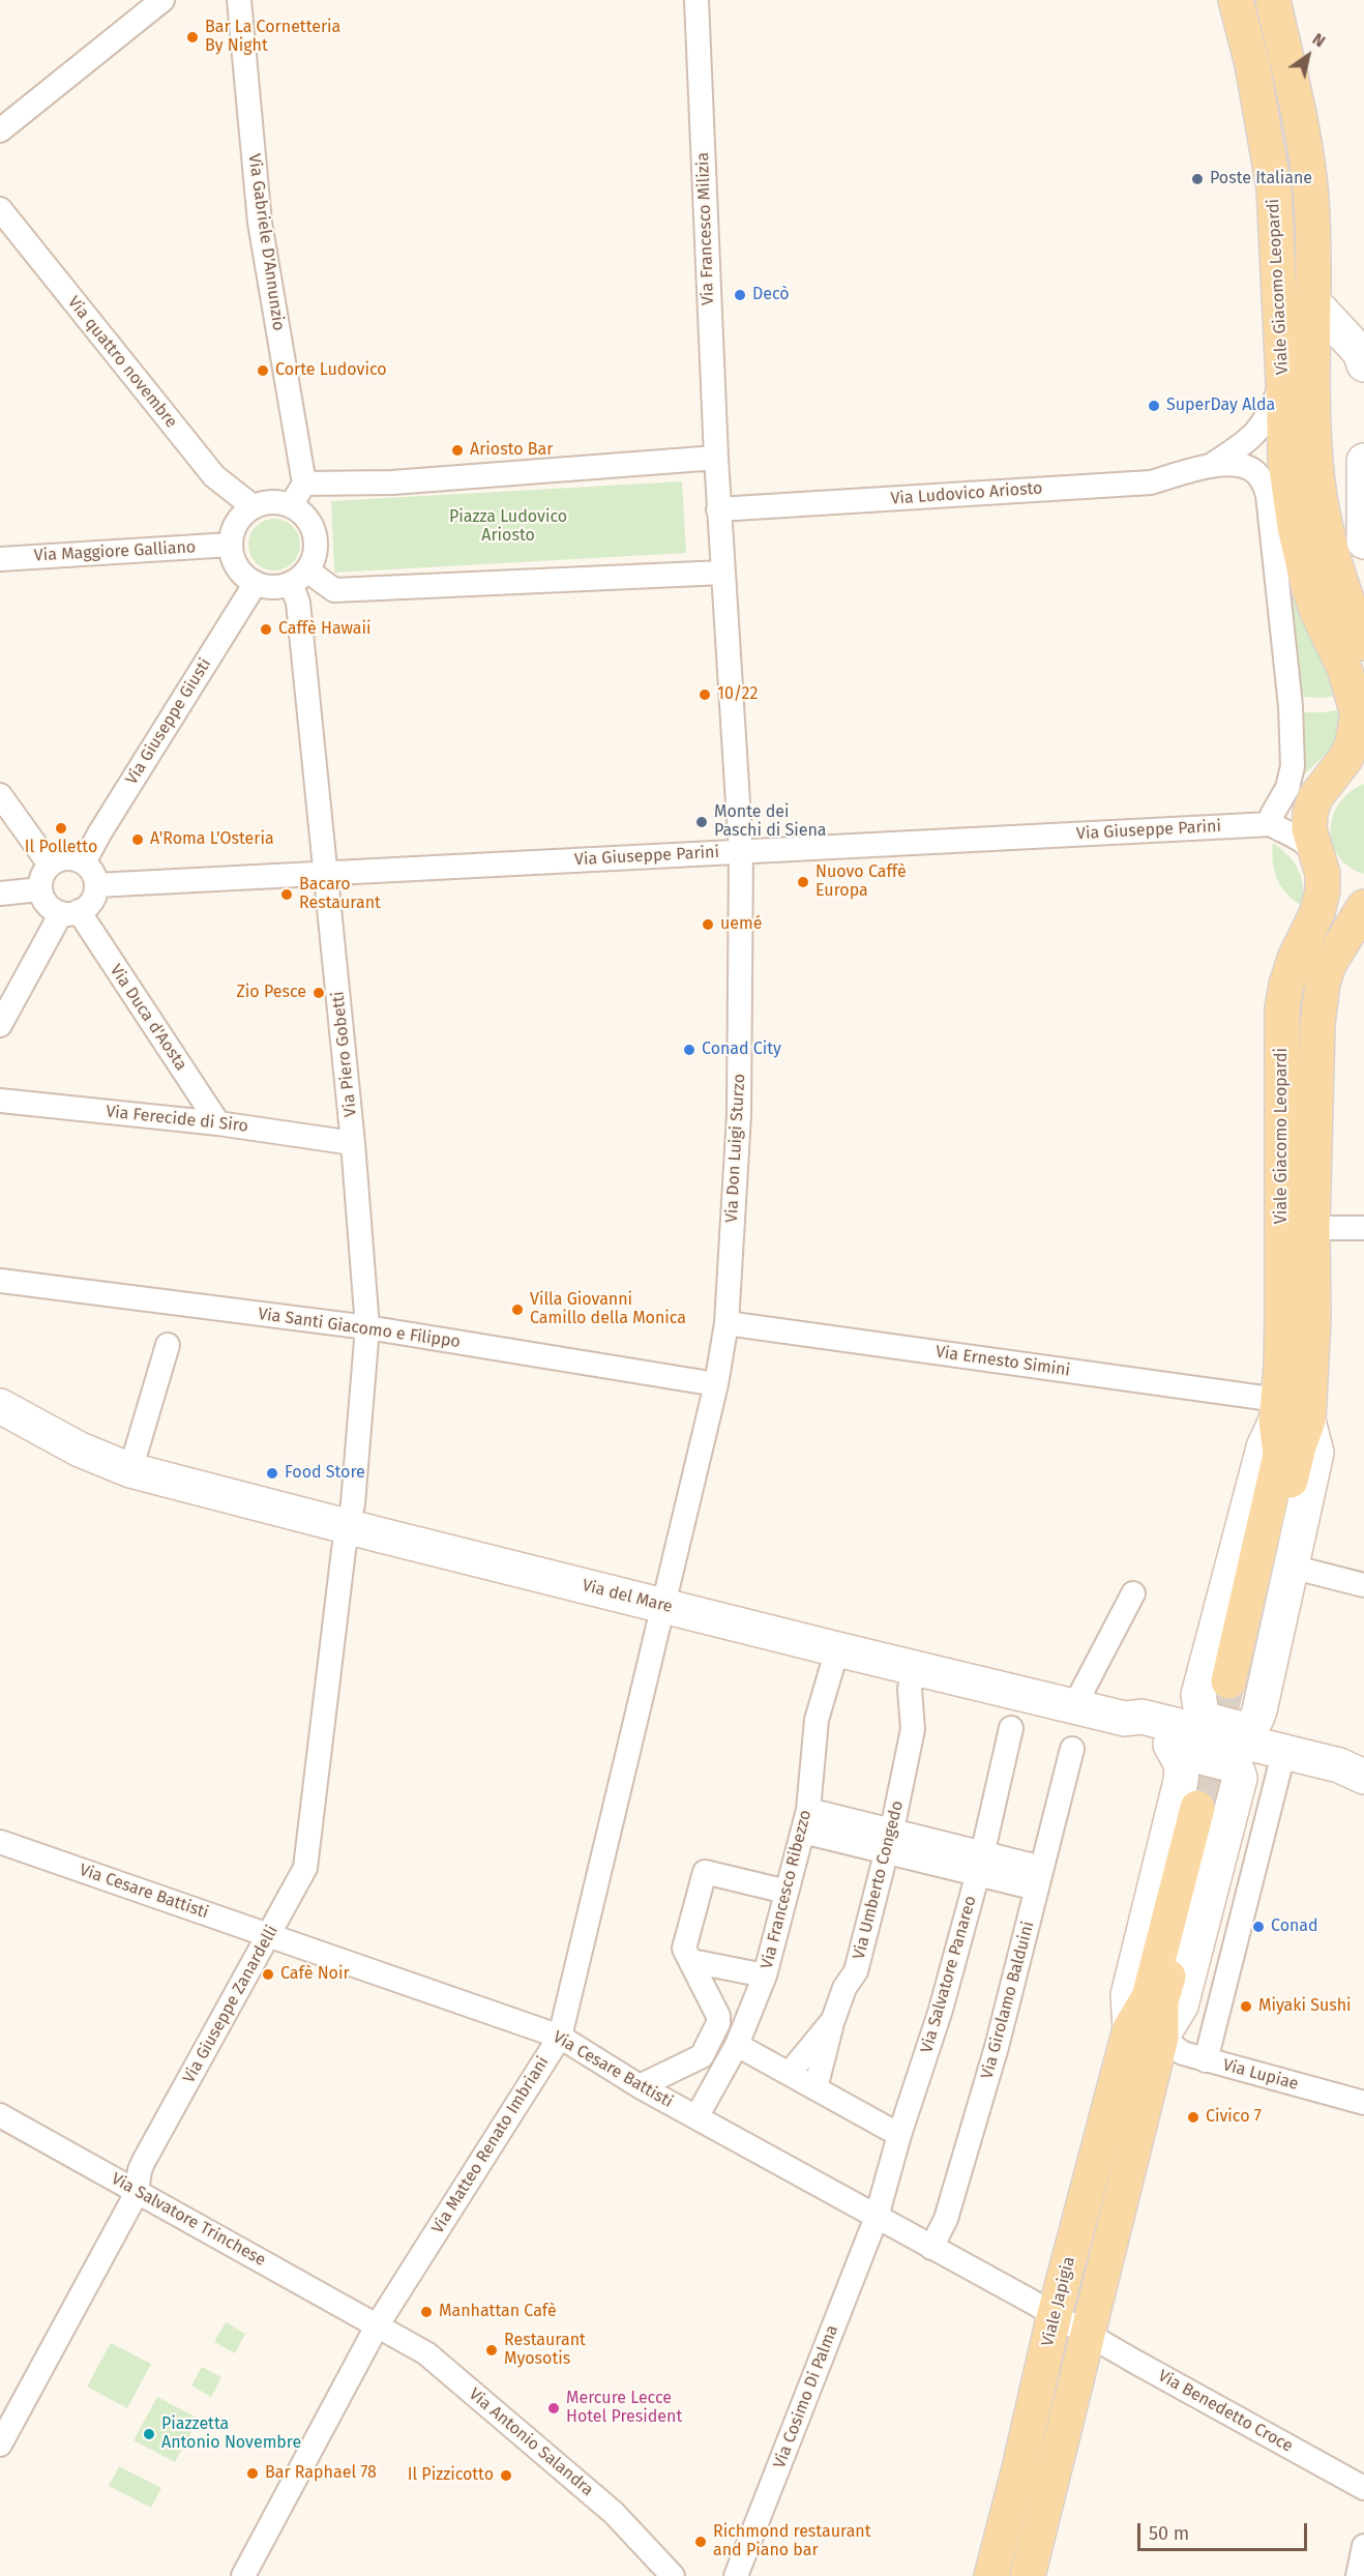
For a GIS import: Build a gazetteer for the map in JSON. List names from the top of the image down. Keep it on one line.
{"streets":{"main road":["Viale Giacomo Leopardi","Via del Mare","Viale Japigia"],"street":["Via Francesco Milizia","Via Gabriele D'Annunzio","Via quattro novembre","Via Ludovico Ariosto","Via Maggiore Galliano","Via Giuseppe Giusti","Via Giuseppe Parini","Via Duca d'Aosta","Via Piero Gobetti","Via Ferecide di Siro","Via Don Luigi Sturzo","Via Santi Giacomo e Filippo","Via Ernesto Simini","Via Umberto Congedo","Via Francesco Ribezzo","Via Cesare Battisti","Via Salvatore Panareo","Via Girolamo Balduini","Via Giuseppe Zanardelli","Via Lupiae","Via Matteo Renato Imbriani","Via Salvatore Trinchese","Via Cosimo Di Palma","Via Benedetto Croce","Via Antonio Salandra"]},"crossings":[["Viale Giacomo Leopardi","Via Ludovico Ariosto"],["Viale Giacomo Leopardi","Via Giuseppe Parini"],["Viale Giacomo Leopardi","Via Ernesto Simini"],["Via quattro novembre","Via Maggiore Galliano"],["Via quattro novembre","Via Giuseppe Giusti"],["Via quattro novembre","Via Piero Gobetti"],["Via Ludovico Ariosto","Via Giuseppe Parini"],["Via Maggiore Galliano","Via Giuseppe Giusti"],["Via Maggiore Galliano","Via Piero Gobetti"],["Via Giuseppe Giusti","Via Giuseppe Parini"],["Via Giuseppe Giusti","Via Duca d'Aosta"],["Via Giuseppe Giusti","Via Piero Gobetti"],["Via Giuseppe Parini","Via Duca d'Aosta"],["Via Giuseppe Parini","Via Piero Gobetti"],["Via Giuseppe Parini","Via Don Luigi Sturzo"],["Via Duca d'Aosta","Via Ferecide di Siro"],["Via Piero Gobetti","Via Ferecide di Siro"],["Via Piero Gobetti","Via Santi Giacomo e Filippo"],["Via Piero Gobetti","Via del Mare"],["Via Piero Gobetti","Via Giuseppe Zanardelli"],["Via Don Luigi Sturzo","Via Santi Giacomo e Filippo"],["Via Don Luigi Sturzo","Via Ernesto Simini"],["Via Don Luigi Sturzo","Via del Mare"],["Via Don Luigi Sturzo","Via Matteo Renato Imbriani"],["Via del Mare","Via Umberto Congedo"],["Via del Mare","Via Francesco Ribezzo"],["Via del Mare","Via Giuseppe Zanardelli"],["Via del Mare","Via Matteo Renato Imbriani"],["Via Francesco Ribezzo","Via Cesare Battisti"],["Via Cesare Battisti","Via Salvatore Panareo"],["Via Cesare Battisti","Via Girolamo Balduini"],["Via Cesare Battisti","Via Giuseppe Zanardelli"],["Via Cesare Battisti","Via Matteo Renato Imbriani"],["Via Cesare Battisti","Viale Japigia"],["Via Cesare Battisti","Via Cosimo Di Palma"],["Via Cesare Battisti","Via Benedetto Croce"],["Via Salvatore Panareo","Via Cosimo Di Palma"],["Via Giuseppe Zanardelli","Via Salvatore Trinchese"],["Via Lupiae","Viale Japigia"],["Via Matteo Renato Imbriani","Via Salvatore Trinchese"],["Via Matteo Renato Imbriani","Via Antonio Salandra"],["Via Salvatore Trinchese","Via Antonio Salandra"],["Viale Japigia","Via Benedetto Croce"]],"parks":["Piazza Ludovico Ariosto"],"places":["Bar La Cornetteria By Night","Poste Italiane","Decò","Corte Ludovico","SuperDay Alda","Ariosto Bar","Caffè Hawaii","10/22","Monte dei Paschi di Siena","Il Polletto","A'Roma L'Osteria","Nuovo Caffè Europa","Bacaro Restaurant","uemé","Zio Pesce","Conad City","Villa Giovanni Camillo della Monica","Food Store","Conad","Cafè Noir","Miyaki Sushi","Civico 7","Manhattan Cafè","Restaurant Myosotis","Mercure Lecce Hotel President","Piazzetta Antonio Novembre","Bar Raphael 78","Il Pizzicotto","Richmond restaurant and Piano bar"],"scale_bar":"50 m","north":"top right"}
